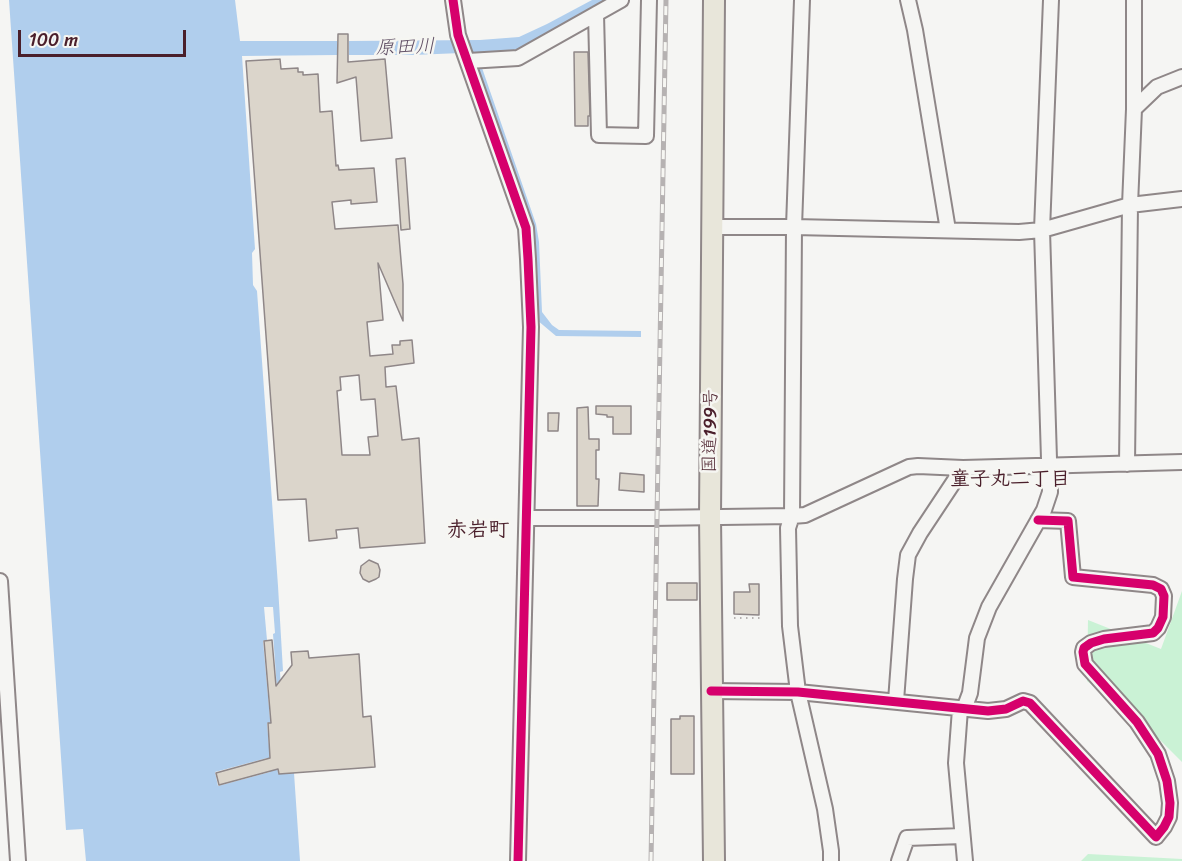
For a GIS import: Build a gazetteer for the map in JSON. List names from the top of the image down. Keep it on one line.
{"streets":{"highway":["国道199号"]},"districts":["童子丸二丁目","赤岩町"],"water":["原田川"],"scale_bar":"100 m"}
